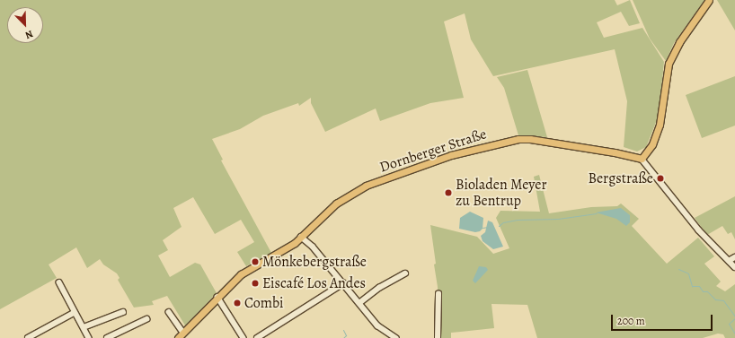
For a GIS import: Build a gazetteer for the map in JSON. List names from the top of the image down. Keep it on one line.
{"streets":{"main road":["Dornberger Straße"]},"places":["Bergstraße","Bioladen Meyer zu Bentrup","Mönkebergstraße","Eiscafé Los Andes","Combi"],"scale_bar":"200 m","north":"bottom right"}
